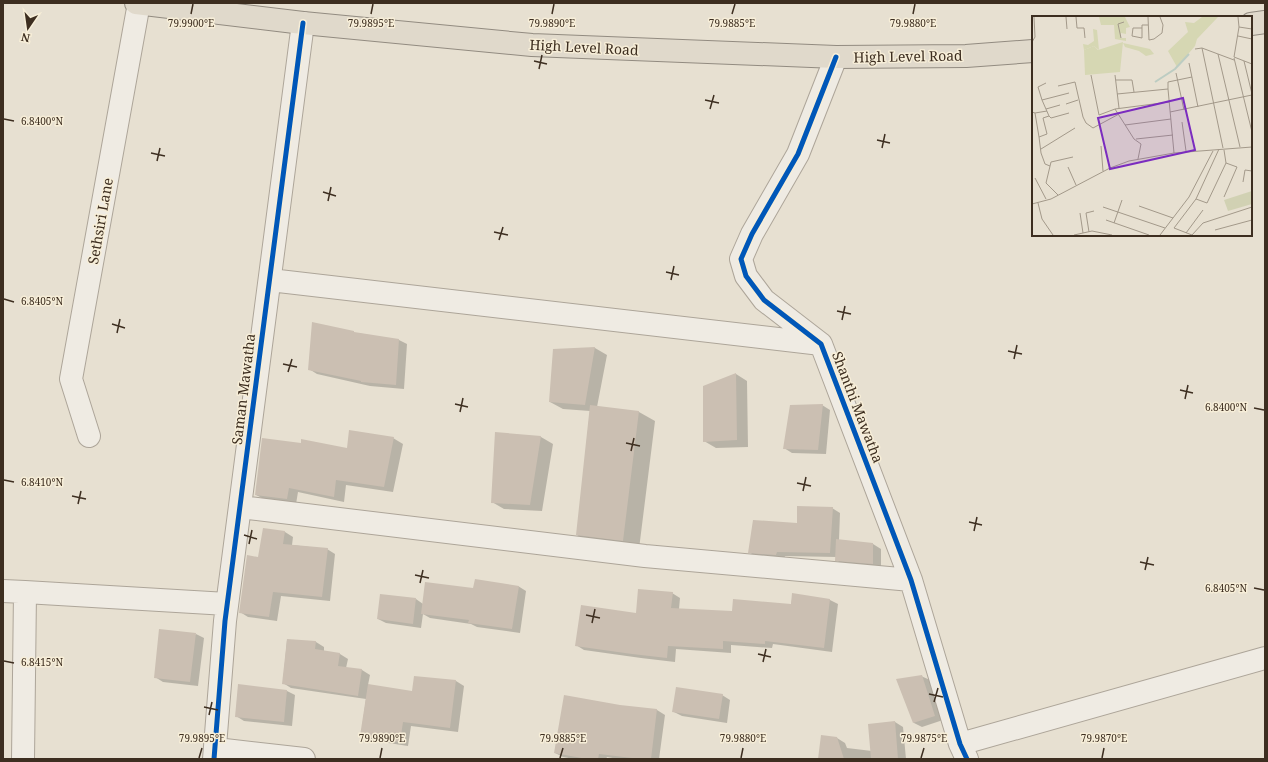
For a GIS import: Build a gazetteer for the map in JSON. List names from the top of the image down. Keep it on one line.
{"streets":{"highway":["High Level Road"],"street":["Sethsiri Lane","Saman Mawatha","Shanthi Mawatha"]},"crossings":[["High Level Road","Sethsiri Lane"],["High Level Road","Saman Mawatha"],["High Level Road","Shanthi Mawatha"]],"north":"bottom","coordinates":["79.9900°E","79.9895°E","79.9890°E","79.9885°E","79.9880°E","6.8400°N","6.8405°N","6.8410°N","6.8415°N","79.9875°E","79.9870°E"]}
